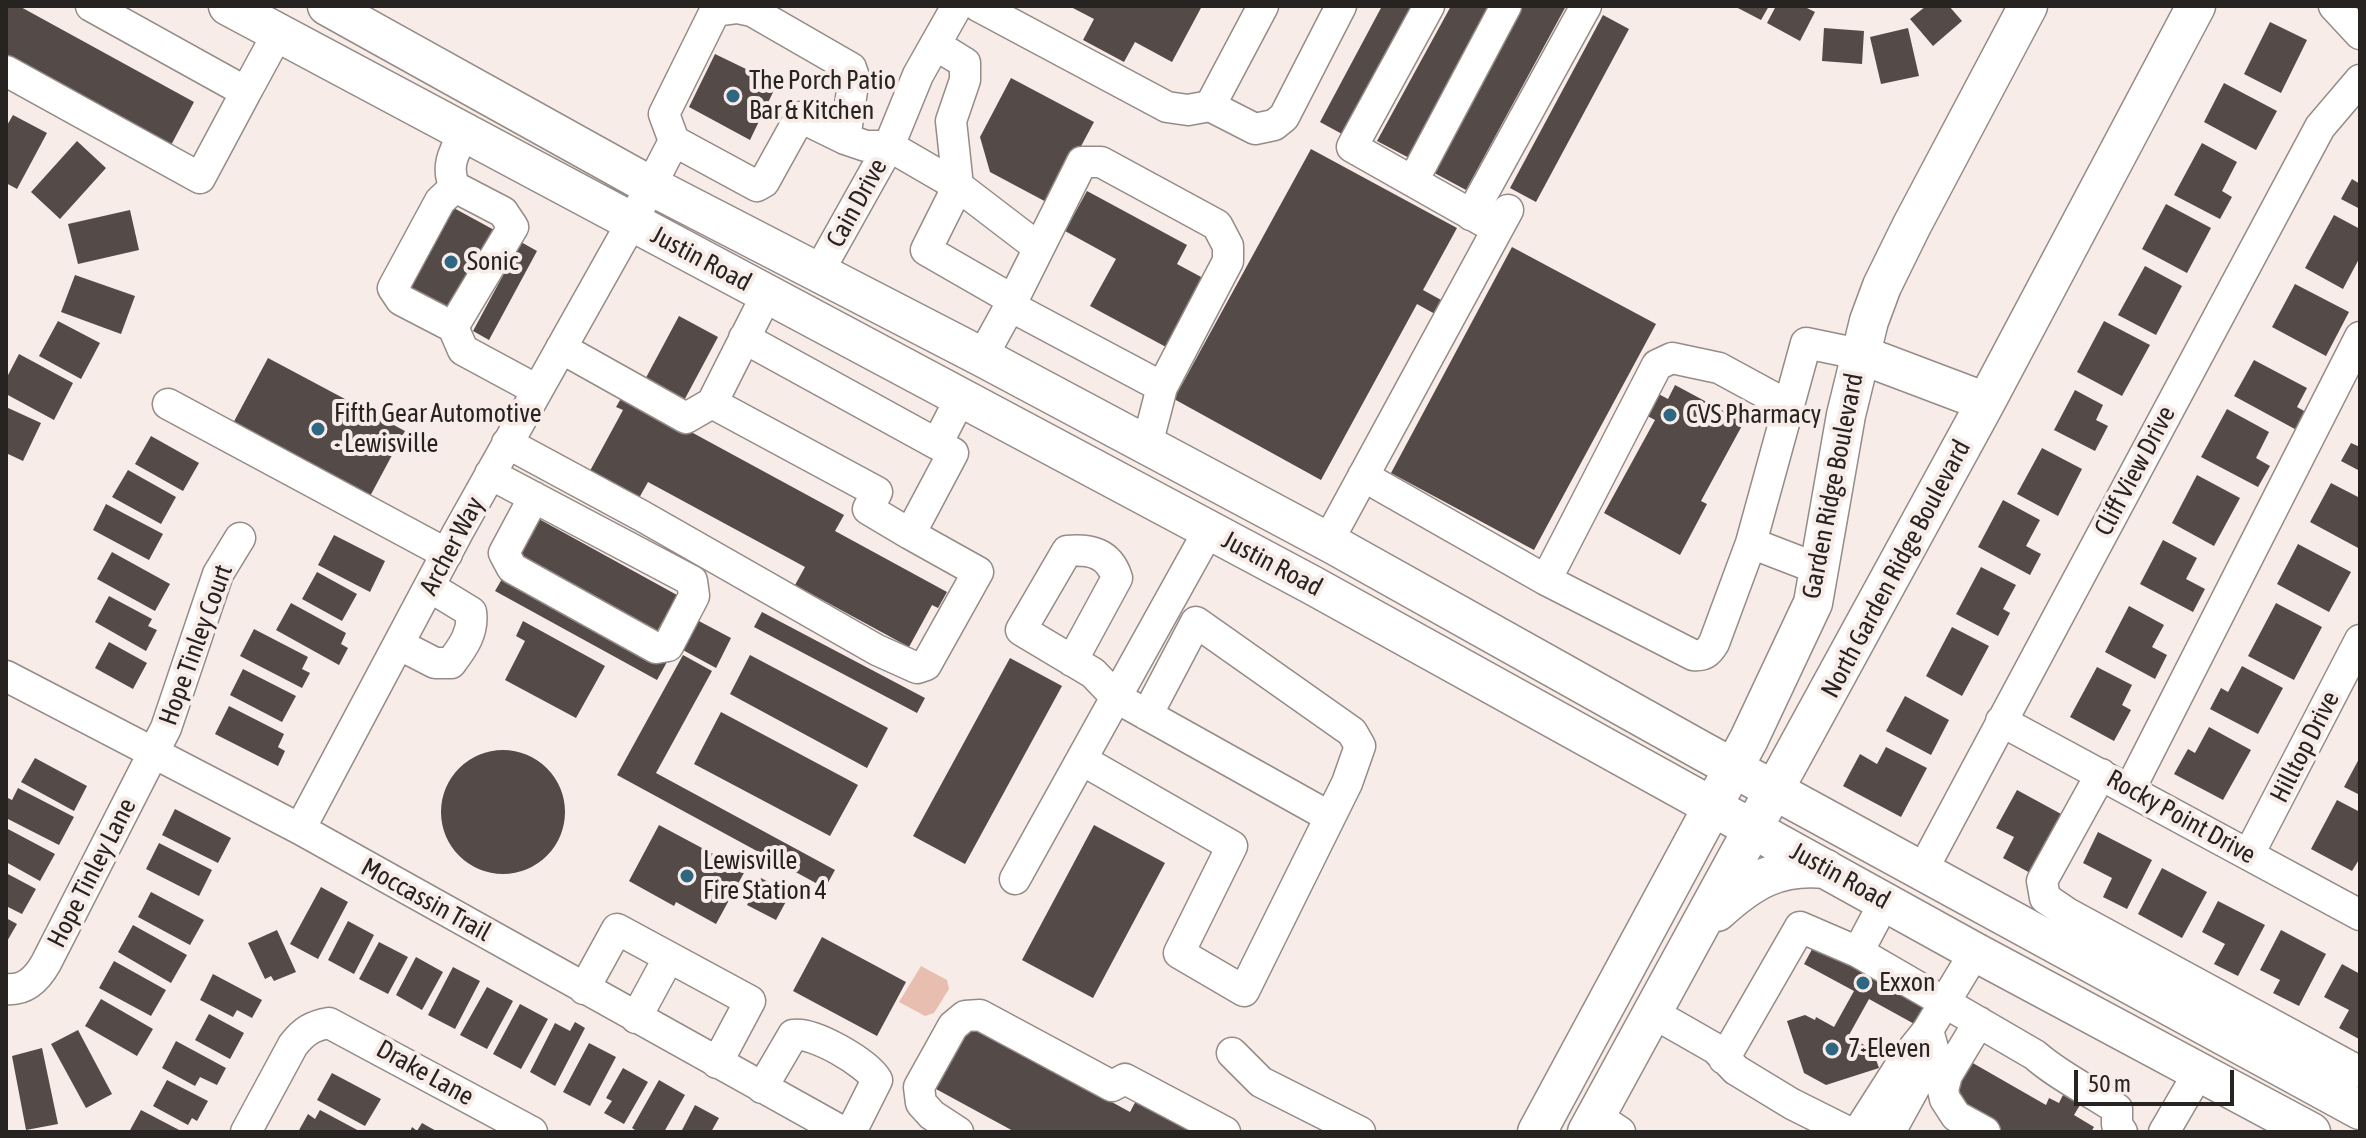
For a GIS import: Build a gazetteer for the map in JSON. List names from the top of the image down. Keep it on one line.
{"streets":{"main road":["Justin Road","Garden Ridge Boulevard","North Garden Ridge Boulevard"],"street":["Cain Drive","Cliff View Drive","Archer Way","Hope Tinley Court","Hilltop Drive","Rocky Point Drive","Hope Tinley Lane","Moccassin Trail","Drake Lane"]},"crossings":[["Cain Drive","Justin Road"],["Justin Road","Cliff View Drive"],["Justin Road","Garden Ridge Boulevard"],["Justin Road","Archer Way"],["Justin Road","North Garden Ridge Boulevard"],["Cliff View Drive","Rocky Point Drive"],["Archer Way","Moccassin Trail"],["Hope Tinley Court","Hope Tinley Lane"],["Hope Tinley Court","Moccassin Trail"],["Hilltop Drive","Rocky Point Drive"],["Hope Tinley Lane","Moccassin Trail"]],"places":["The Porch Patio Bar & Kitchen","Sonic","CVS Pharmacy","Fifth Gear Automotive - Lewisville","Lewisville Fire Station 4","Exxon","7-Eleven"],"scale_bar":"50 m"}
